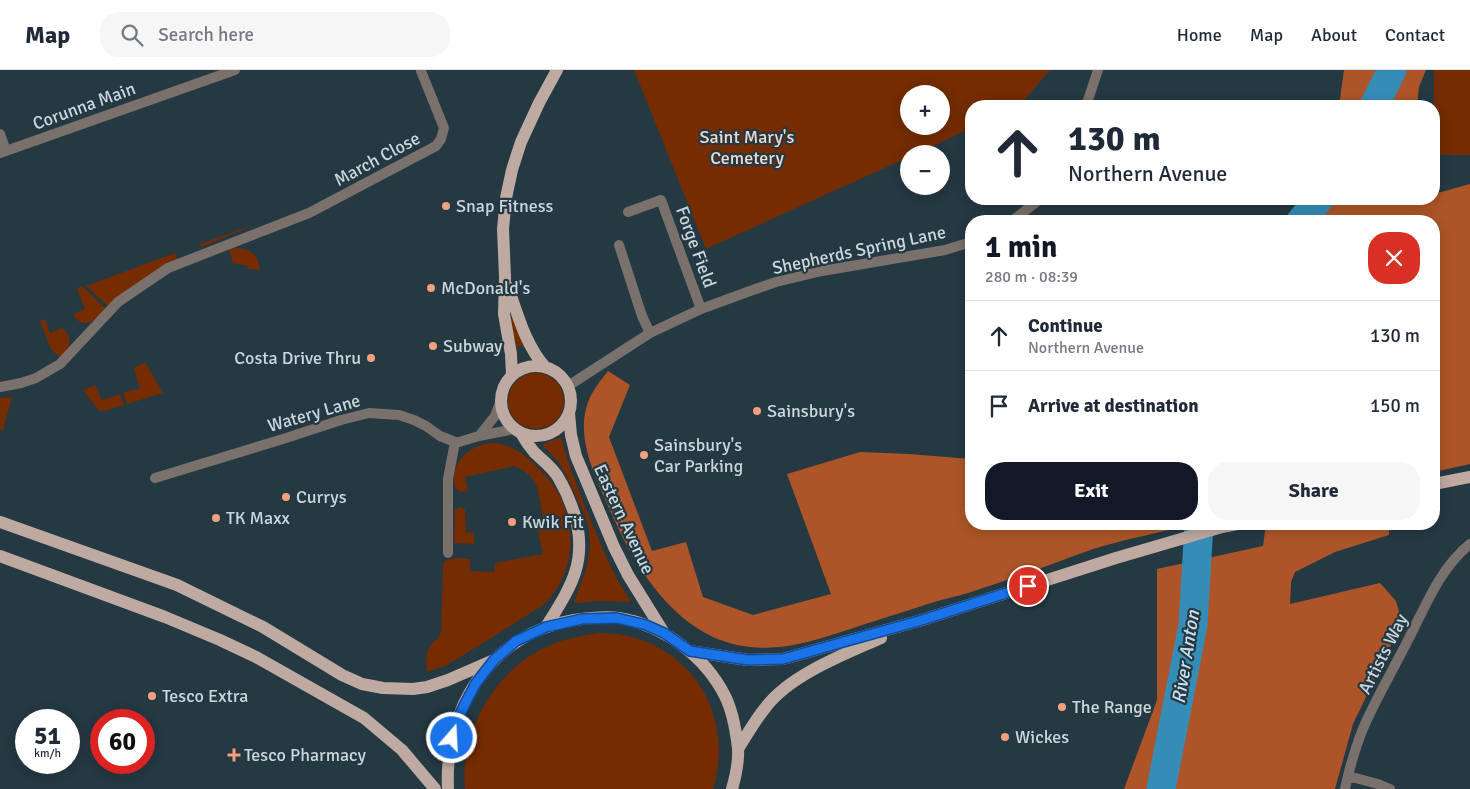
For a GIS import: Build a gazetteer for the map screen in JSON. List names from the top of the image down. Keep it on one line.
{"streets":{"main road":["Eastern Avenue"],"street":["Corunna Main","March Close","Forge Field","Shepherds Spring Lane","Watery Lane","Artists Way"]},"crossings":[["Forge Field","Shepherds Spring Lane"],["Shepherds Spring Lane","Eastern Avenue"]],"water":["River Anton"],"parks":["Saint Mary's Cemetery"],"places":{"other":["Snap Fitness","McDonald's","Subway","Costa Drive Thru","Sainsbury's","Sainsbury's Car Parking","Currys","TK Maxx","Kwik Fit","Tesco Extra","The Range","Wickes"],"health":["Tesco Pharmacy"]},"page":{"header":"Map","search":"Search here","nav":["Home","Map","About","Contact"],"map_buttons":["+","−"],"turn":["130 m","Northern Avenue"],"heading":["1 min","280 m · 08:39"],"list":[{"name":"Continue","note":"Northern Avenue","value":"130 m"},{"name":"Arrive at destination","value":"150 m"}],"buttons":["Exit","Share"],"speed":"51 km/h","limit":"60"}}
